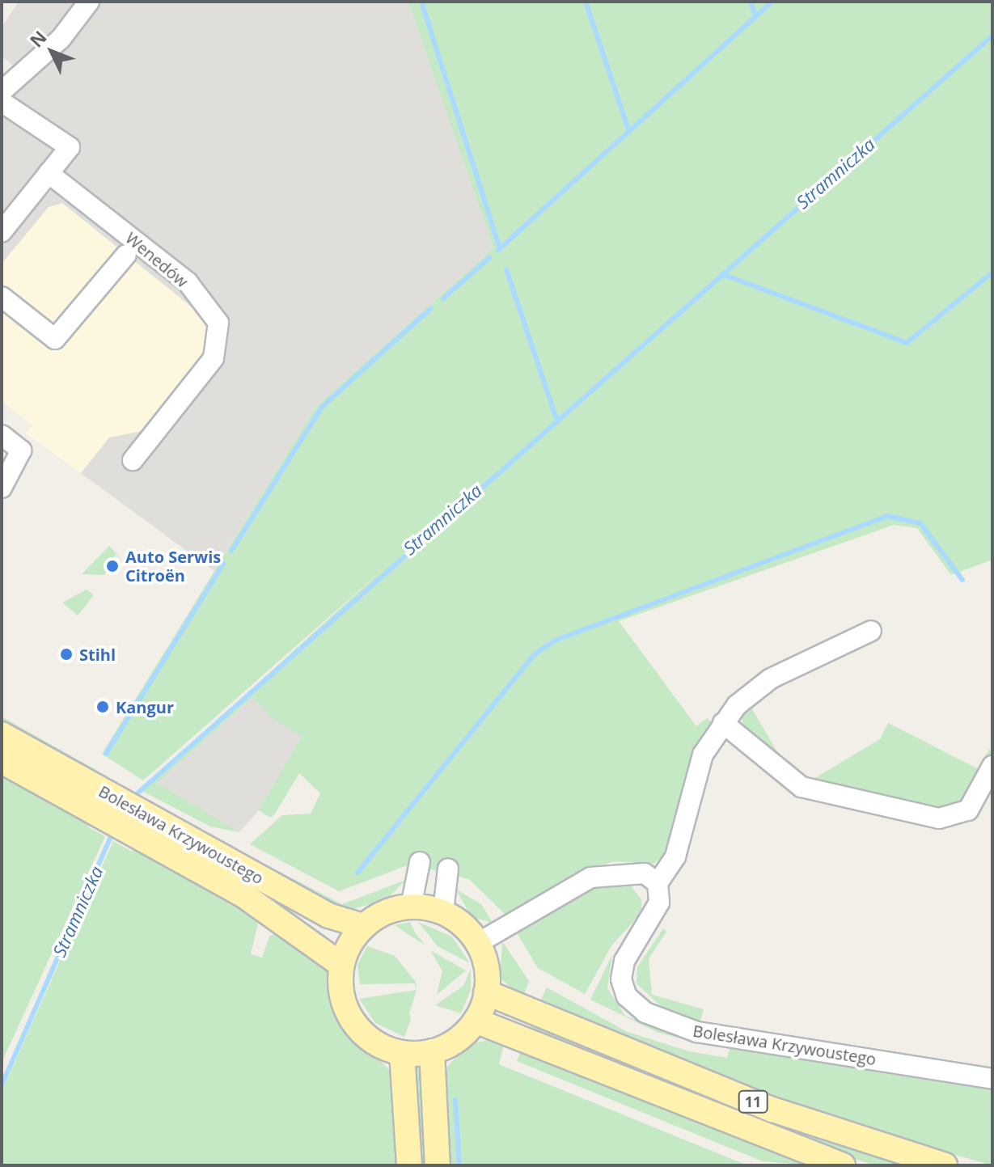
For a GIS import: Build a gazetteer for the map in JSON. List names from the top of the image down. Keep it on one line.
{"streets":{"main road":["Bolesława Krzywoustego","11"],"street":["Wenedów"]},"crossings":[["Bolesława Krzywoustego","11"]],"water":["Stramniczka"],"places":["Auto Serwis Citroën","Stihl","Kangur"],"north":"top left"}
